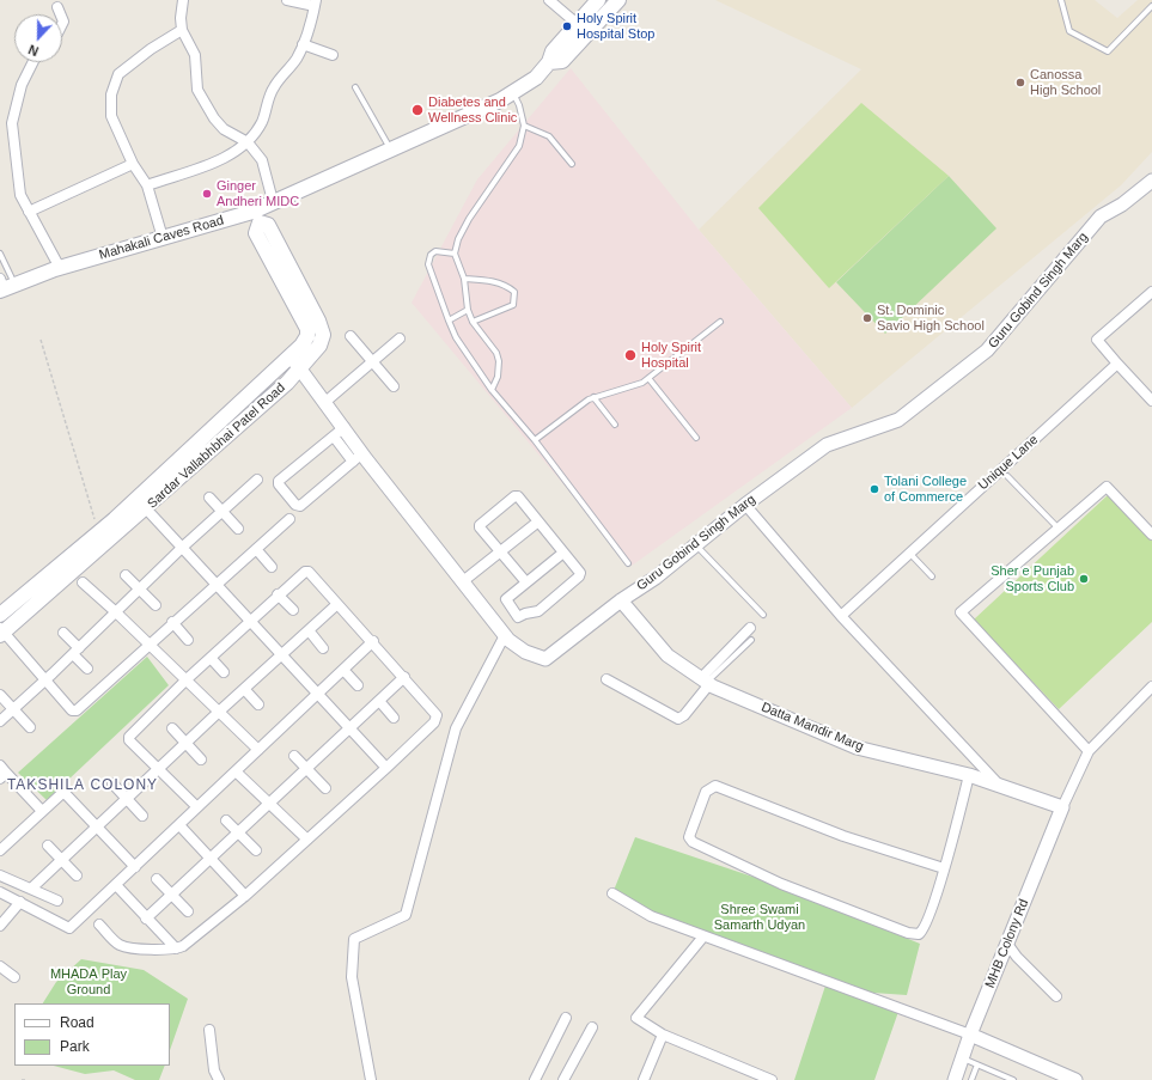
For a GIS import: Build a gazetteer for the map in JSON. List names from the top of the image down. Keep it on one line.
{"streets":{"main road":["Mahakali Caves Road","Sardar Vallabhbhai Patel Road"],"street":["Guru Gobind Singh Marg","Unique Lane","Datta Mandir Marg","MHB Colony Rd"]},"crossings":[["Mahakali Caves Road","Sardar Vallabhbhai Patel Road"],["Guru Gobind Singh Marg","Sardar Vallabhbhai Patel Road"],["Guru Gobind Singh Marg","Datta Mandir Marg"],["Datta Mandir Marg","MHB Colony Rd"]],"districts":["TAKSHILA COLONY"],"parks":["Shree Swami Samarth Udyan","MHADA Play Ground"],"places":["Holy Spirit Hospital Stop","Canossa High School","Diabetes and Wellness Clinic","Ginger Andheri MIDC","St. Dominic Savio High School","Holy Spirit Hospital","Tolani College of Commerce","Sher e Punjab Sports Club"],"legend":["Road","Park"],"north":"bottom"}
